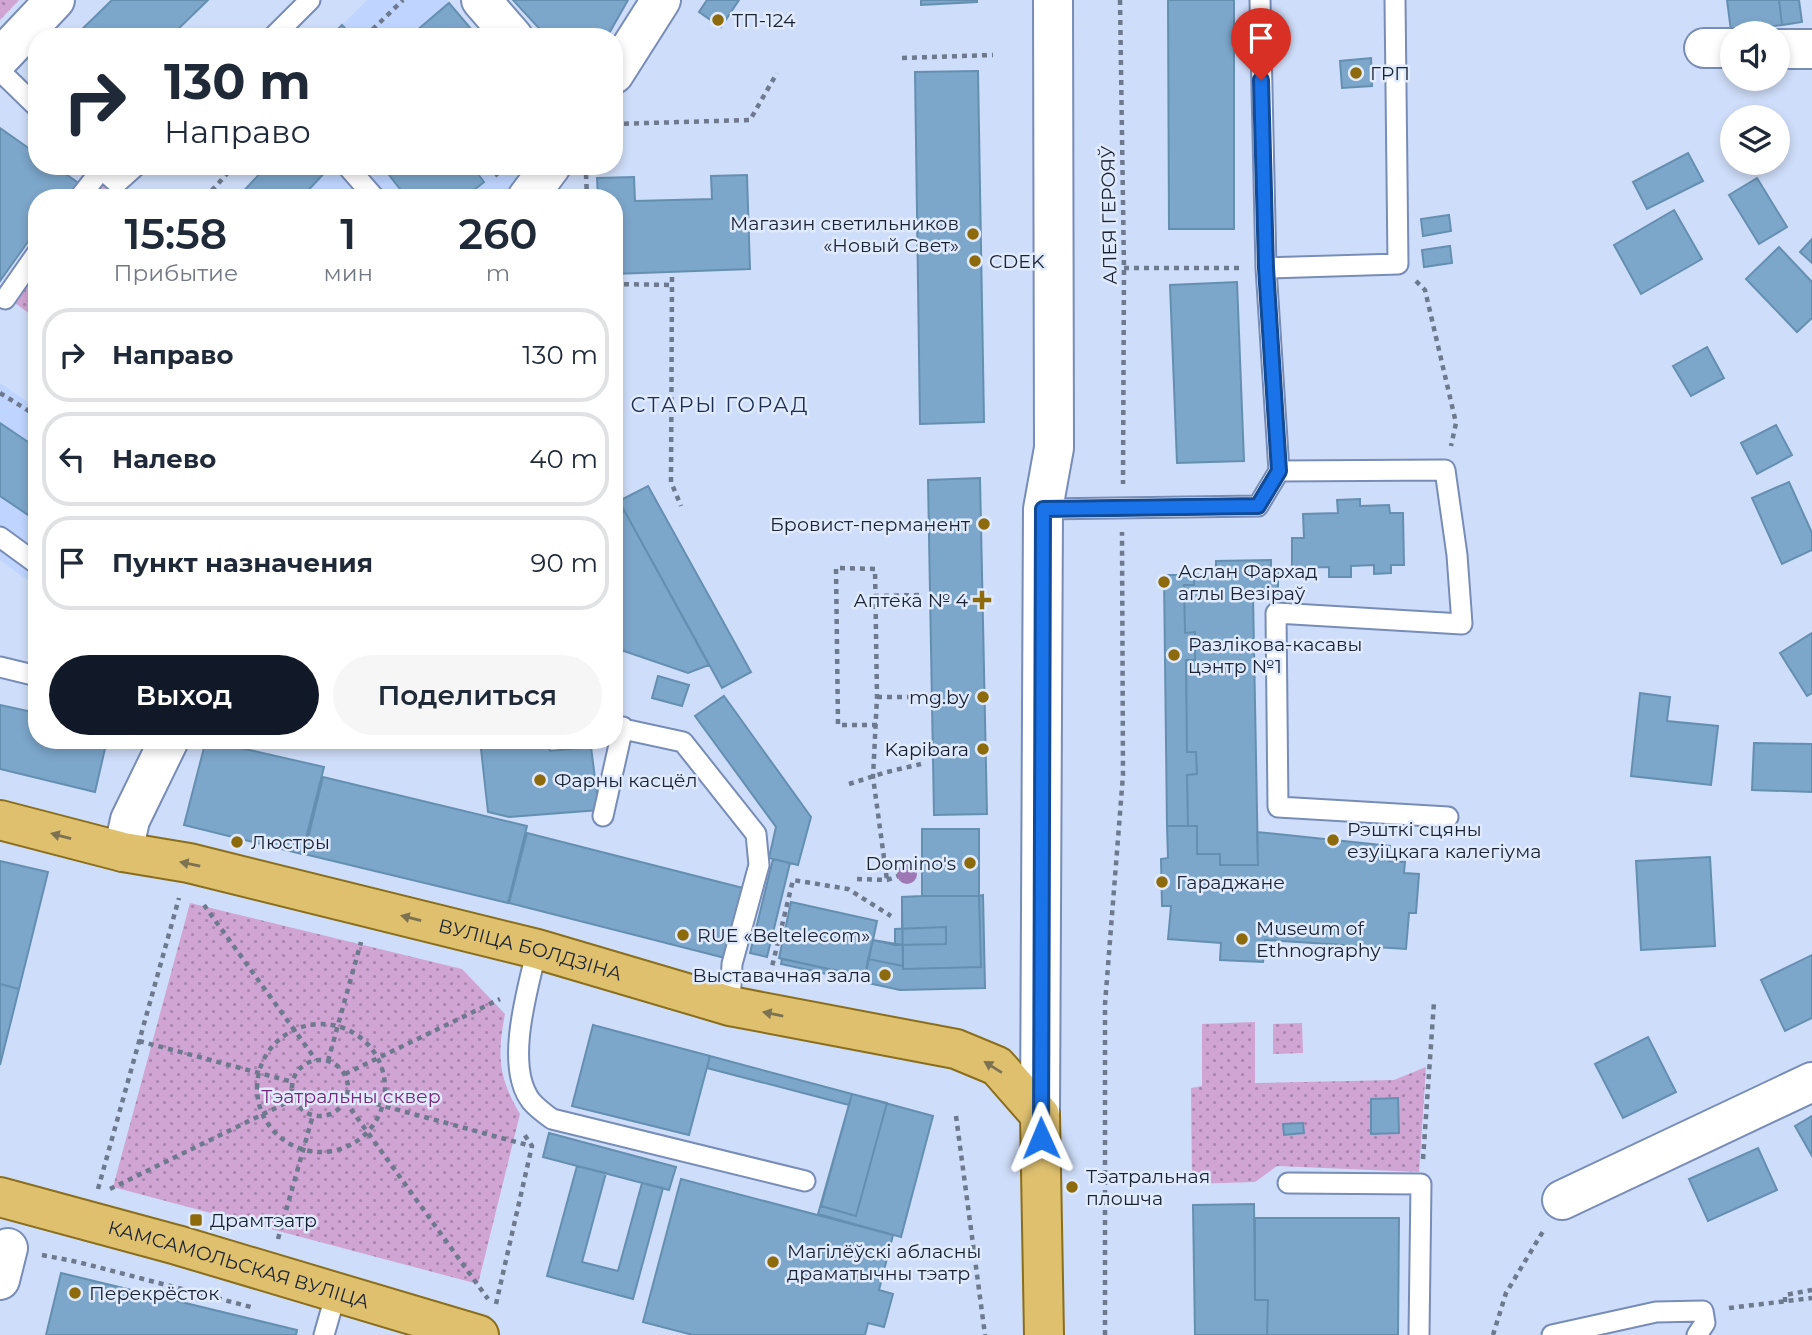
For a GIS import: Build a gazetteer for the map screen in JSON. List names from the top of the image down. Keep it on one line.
{"streets":{"main road":["ВУЛІЦА БОЛДЗІНА","КАМСАМОЛЬСКАЯ ВУЛІЦА"],"path":["АЛЕЯ ГЕРОЯЎ"]},"one_way":["ВУЛІЦА БОЛДЗІНА"],"districts":["СТАРЫ ГОРАД"],"parks":["Тэатральны сквер"],"places":{"other":["ТП-124","ГРП","Магазин светильников «Новый Свет»","CDEK","Бровист-перманент","Аслан Фархад аглы Везіраў","Разлікова-касавы цэнтр №1","mg.by","Kapibara","Фарны касцёл","Рэшткі сцяны езуіцкага калегіума","Люстры","Domino's","Гараджане","RUE «Beltelecom»","Museum of Ethnography","Выставачная зала","Тэатральная плошча","Магілёўскі абласны драматычны тэатр","Перекрёсток"],"health":["Аптека № 4"],"transit":["Драмтэатр"]},"page":{"turn":["130 m","Направо"],"eta":["15:58","Прибытие","1","мин","260","m"],"list":[{"name":"Направо","value":"130 m"},{"name":"Налево","value":"40 m"},{"name":"Пункт назначения","value":"90 m"}],"buttons":["Выход","Поделиться"]}}
